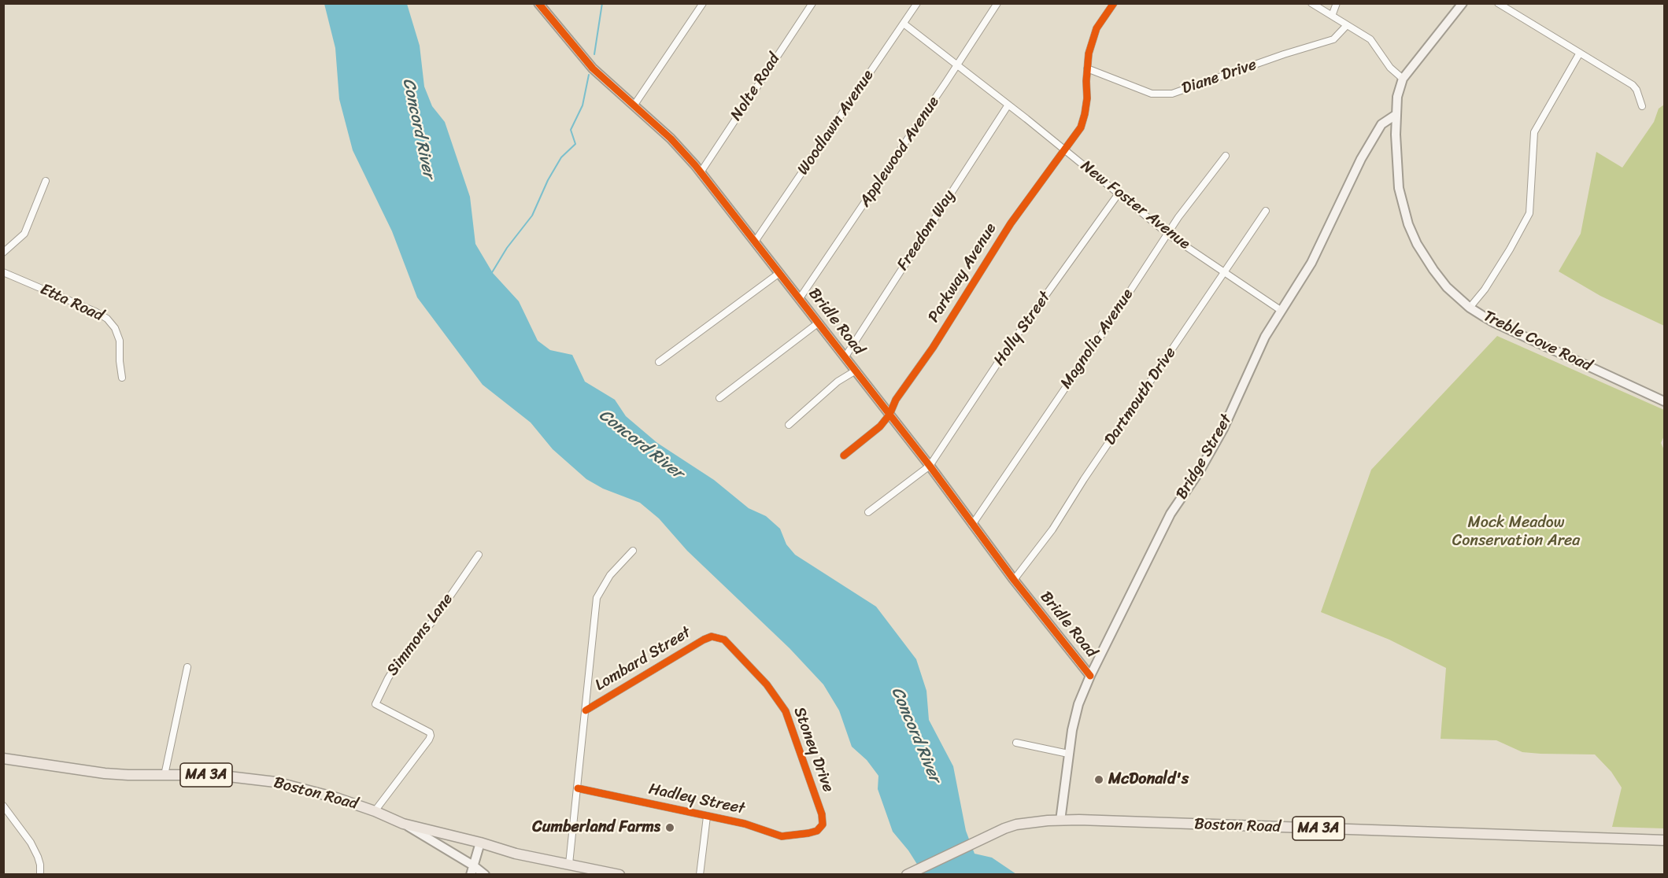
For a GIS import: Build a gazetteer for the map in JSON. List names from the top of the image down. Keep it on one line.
{"streets":{"main road":["Bridle Road","Treble Cove Road","Bridge Street","MA 3A","Boston Road"],"street":["Diane Drive","Nolte Road","Woodlawn Avenue","Applewood Avenue","New Foster Avenue","Freedom Way","Parkway Avenue","Etta Road","Holly Street","Magnolia Avenue","Dartmouth Drive","Simmons Lane","Lombard Street","Stoney Drive","Hadley Street"]},"crossings":[["Diane Drive","Parkway Avenue"],["Nolte Road","Bridle Road"],["Woodlawn Avenue","New Foster Avenue"],["Woodlawn Avenue","Bridle Road"],["Applewood Avenue","New Foster Avenue"],["Applewood Avenue","Bridle Road"],["New Foster Avenue","Freedom Way"],["New Foster Avenue","Parkway Avenue"],["New Foster Avenue","Holly Street"],["New Foster Avenue","Magnolia Avenue"],["New Foster Avenue","Dartmouth Drive"],["New Foster Avenue","Bridge Street"],["Freedom Way","Bridle Road"],["Parkway Avenue","Bridle Road"],["Bridle Road","Holly Street"],["Bridle Road","Magnolia Avenue"],["Bridle Road","Dartmouth Drive"],["Bridle Road","Bridge Street"],["Treble Cove Road","Bridge Street"],["Bridge Street","Boston Road"],["Simmons Lane","Boston Road"],["Lombard Street","Stoney Drive"],["Stoney Drive","Hadley Street"]],"water":["Concord River"],"parks":["Mock Meadow Conservation Area"],"places":["McDonald's","Cumberland Farms"]}
